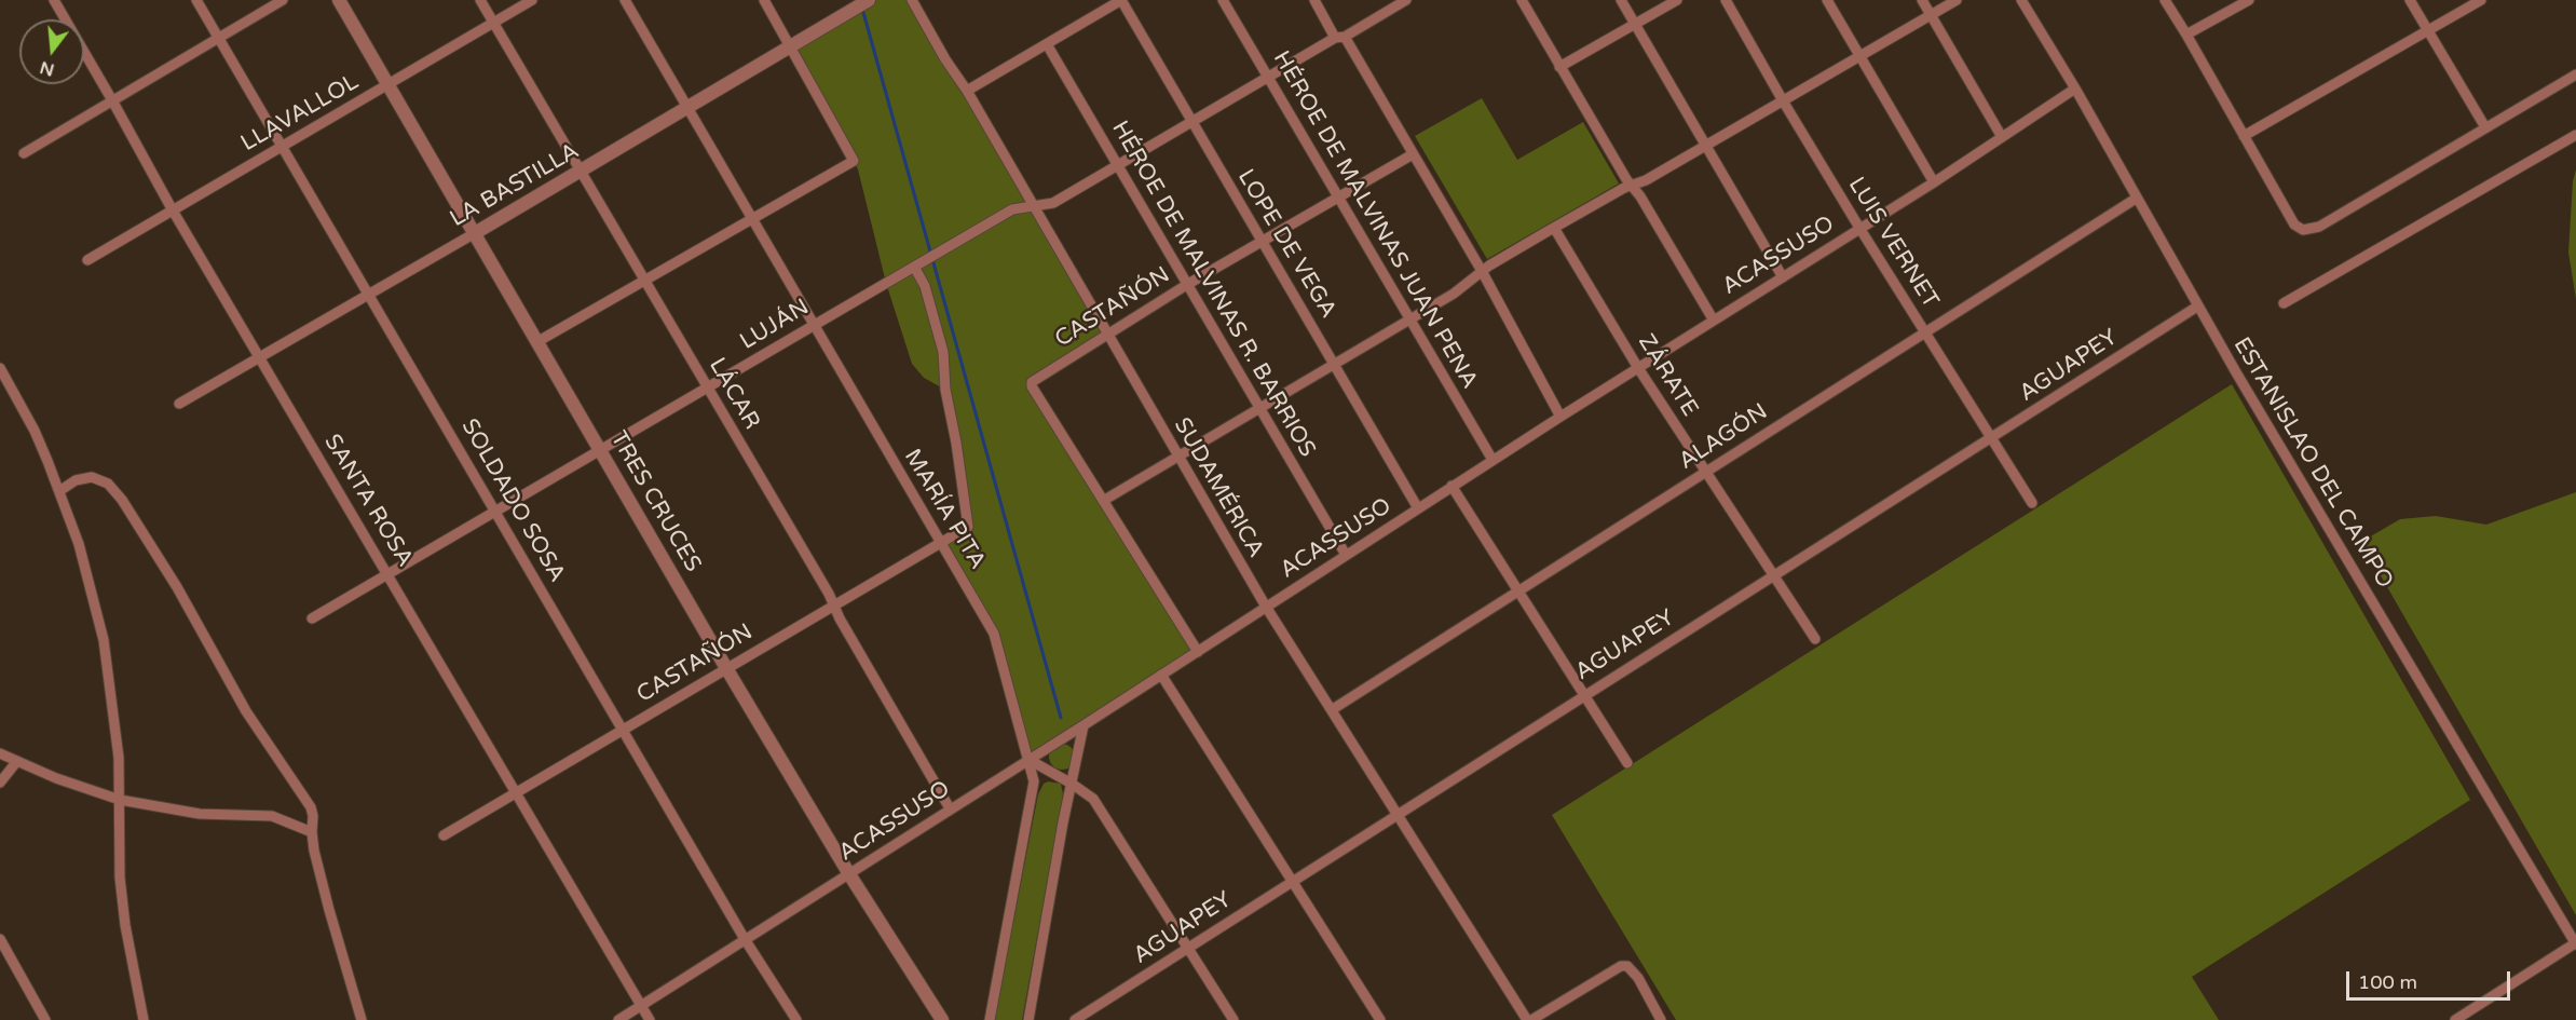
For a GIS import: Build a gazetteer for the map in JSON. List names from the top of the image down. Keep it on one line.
{"streets":{"street":["LLAVALLOL","LA BASTILLA","HÉROE DE MALVINAS JUAN PENA","LUIS VERNET","LOPE DE VEGA","ACASSUSO","HÉROE DE MALVINAS R. BARRIOS","CASTAÑÓN","LUJÁN","AGUAPEY","ZÁRATE","LÁCAR","ALAGÓN","ESTANISLAO DEL CAMPO","SUDAMÉRICA","SANTA ROSA","SOLDADO SOSA","TRES CRUCES","MARÍA PITA"]},"crossings":[["LLAVALLOL","LÁCAR"],["LLAVALLOL","SANTA ROSA"],["LLAVALLOL","SOLDADO SOSA"],["LLAVALLOL","TRES CRUCES"],["LA BASTILLA","LÁCAR"],["LA BASTILLA","SANTA ROSA"],["LA BASTILLA","SOLDADO SOSA"],["LA BASTILLA","TRES CRUCES"],["LA BASTILLA","MARÍA PITA"],["HÉROE DE MALVINAS JUAN PENA","ACASSUSO"],["HÉROE DE MALVINAS JUAN PENA","CASTAÑÓN"],["LUIS VERNET","ACASSUSO"],["LUIS VERNET","AGUAPEY"],["LUIS VERNET","ALAGÓN"],["LOPE DE VEGA","ACASSUSO"],["LOPE DE VEGA","CASTAÑÓN"],["ACASSUSO","HÉROE DE MALVINAS R. BARRIOS"],["ACASSUSO","ZÁRATE"],["ACASSUSO","LÁCAR"],["ACASSUSO","ESTANISLAO DEL CAMPO"],["ACASSUSO","SUDAMÉRICA"],["ACASSUSO","SANTA ROSA"],["ACASSUSO","SOLDADO SOSA"],["ACASSUSO","TRES CRUCES"],["ACASSUSO","MARÍA PITA"],["HÉROE DE MALVINAS R. BARRIOS","CASTAÑÓN"],["CASTAÑÓN","LUJÁN"],["CASTAÑÓN","LÁCAR"],["CASTAÑÓN","SUDAMÉRICA"],["CASTAÑÓN","SANTA ROSA"],["CASTAÑÓN","SOLDADO SOSA"],["CASTAÑÓN","TRES CRUCES"],["CASTAÑÓN","MARÍA PITA"],["LUJÁN","LÁCAR"],["LUJÁN","SUDAMÉRICA"],["LUJÁN","SANTA ROSA"],["LUJÁN","SOLDADO SOSA"],["LUJÁN","TRES CRUCES"],["LUJÁN","MARÍA PITA"],["AGUAPEY","ZÁRATE"],["AGUAPEY","ESTANISLAO DEL CAMPO"],["AGUAPEY","SUDAMÉRICA"],["ZÁRATE","ALAGÓN"],["ALAGÓN","ESTANISLAO DEL CAMPO"],["ALAGÓN","SUDAMÉRICA"]],"scale_bar":"100 m","north":"bottom"}
